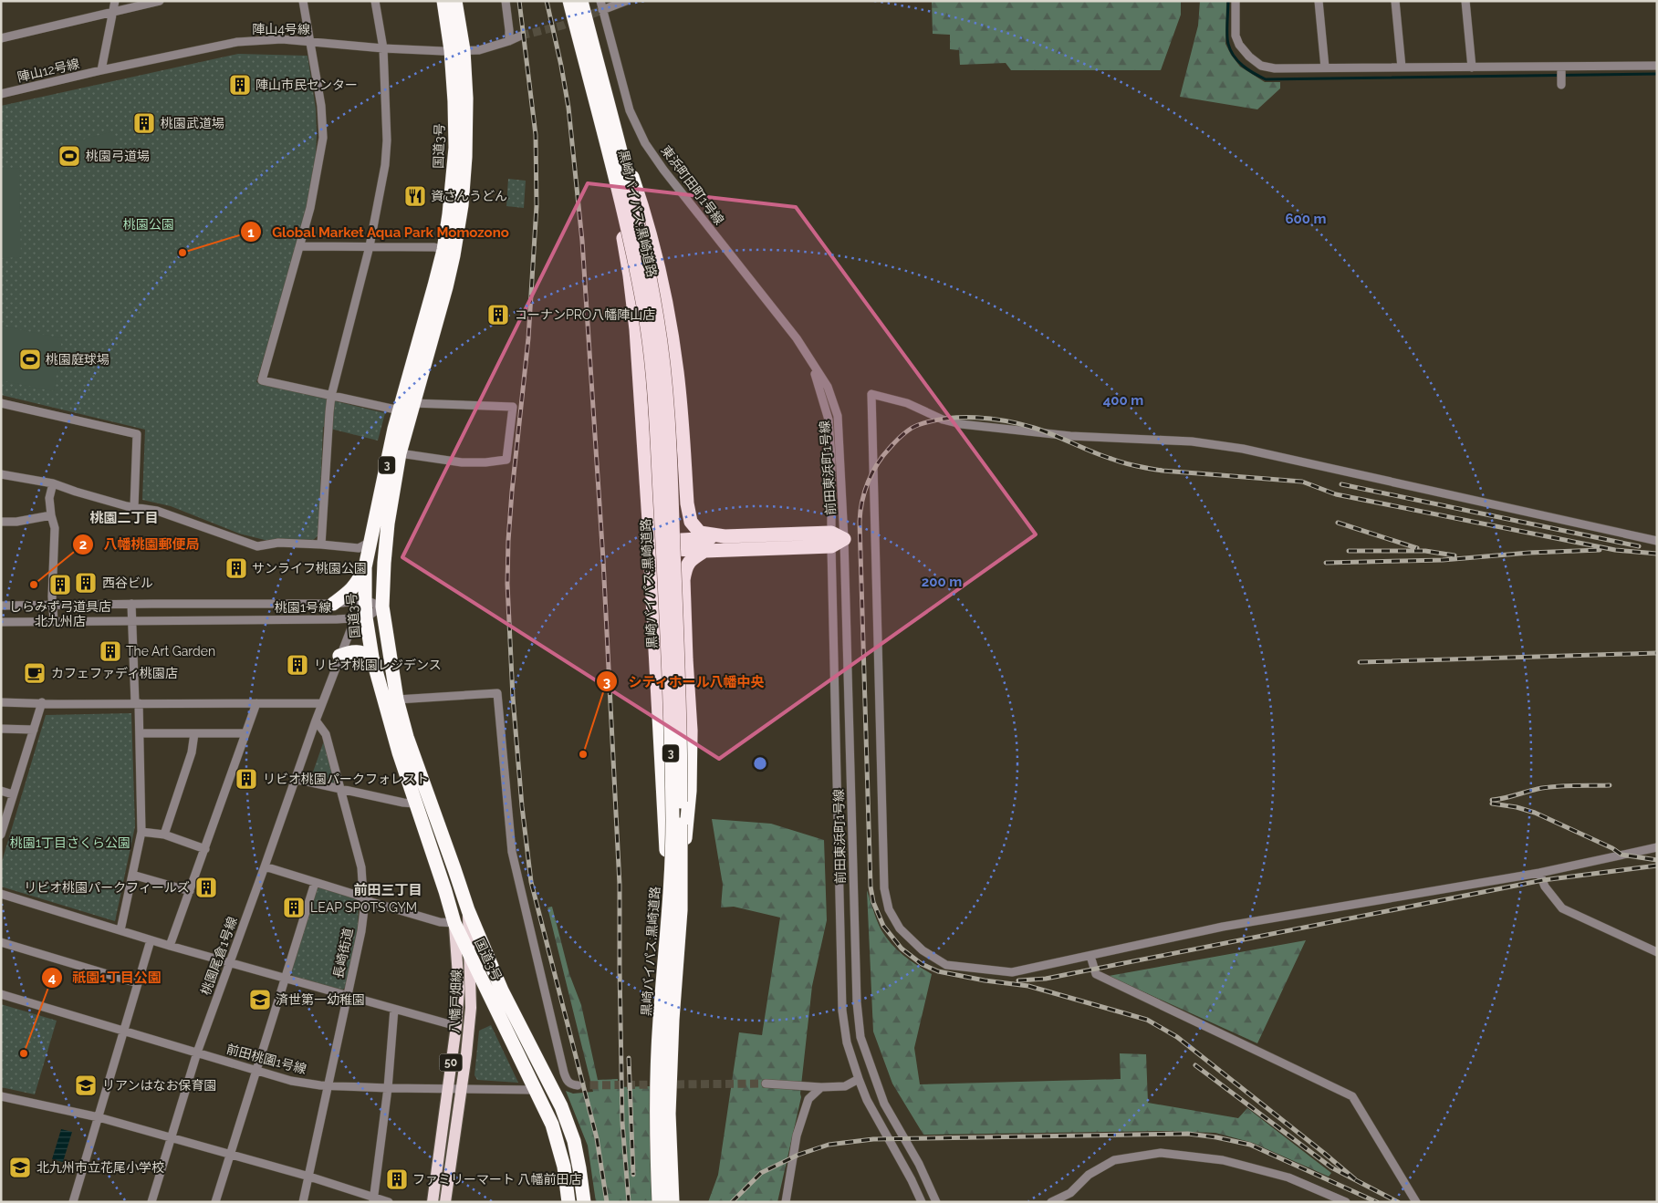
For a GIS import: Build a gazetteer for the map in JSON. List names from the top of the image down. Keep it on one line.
{"streets":{"highway":["国道3号","黒崎バイパス;黒崎道路","3"],"main road":["八幡戸畑線","50"],"street":["陣山4号線","陣山12号線","東浜町田町1号線","前田東浜町1号線","桃園1号線","長崎街道","桃園尾倉1号線","前田桃園1号線"]},"crossings":[["陣山4号線","陣山12号線"],["陣山4号線","国道3号"],["国道3号","桃園1号線"],["国道3号","八幡戸畑線"],["国道3号","前田桃園1号線"],["東浜町田町1号線","前田東浜町1号線"],["長崎街道","桃園尾倉1号線"],["長崎街道","前田桃園1号線"],["桃園尾倉1号線","前田桃園1号線"],["八幡戸畑線","前田桃園1号線"]],"districts":["桃園二丁目","前田三丁目"],"parks":["桃園公園","桃園1丁目さくら公園"],"places":{"building":["陣山市民センター","桃園武道場","コーナンPRO八幡陣山店","サンライフ桃園公園","西谷ビル","しらみず弓道具店 北九州店","The Art Garden","リビオ桃園レジデンス","リビオ桃園パークフォレスト","リビオ桃園パークフィールズ","LEAP SPOTS GYM","ファミリーマート 八幡前田店"],"sports":["桃園弓道場","桃園庭球場"],"restaurant":["資さんうどん"],"other":["Global Market Aqua Park Momozono","八幡桃園郵便局","シティホール八幡中央","祇園1丁目公園"],"cafe":["カフェファディ桃園店"],"school or university":["済世第一幼稚園","リアンはなお保育園","北九州市立花尾小学校"]},"rings":["600 m","400 m","200 m"]}
